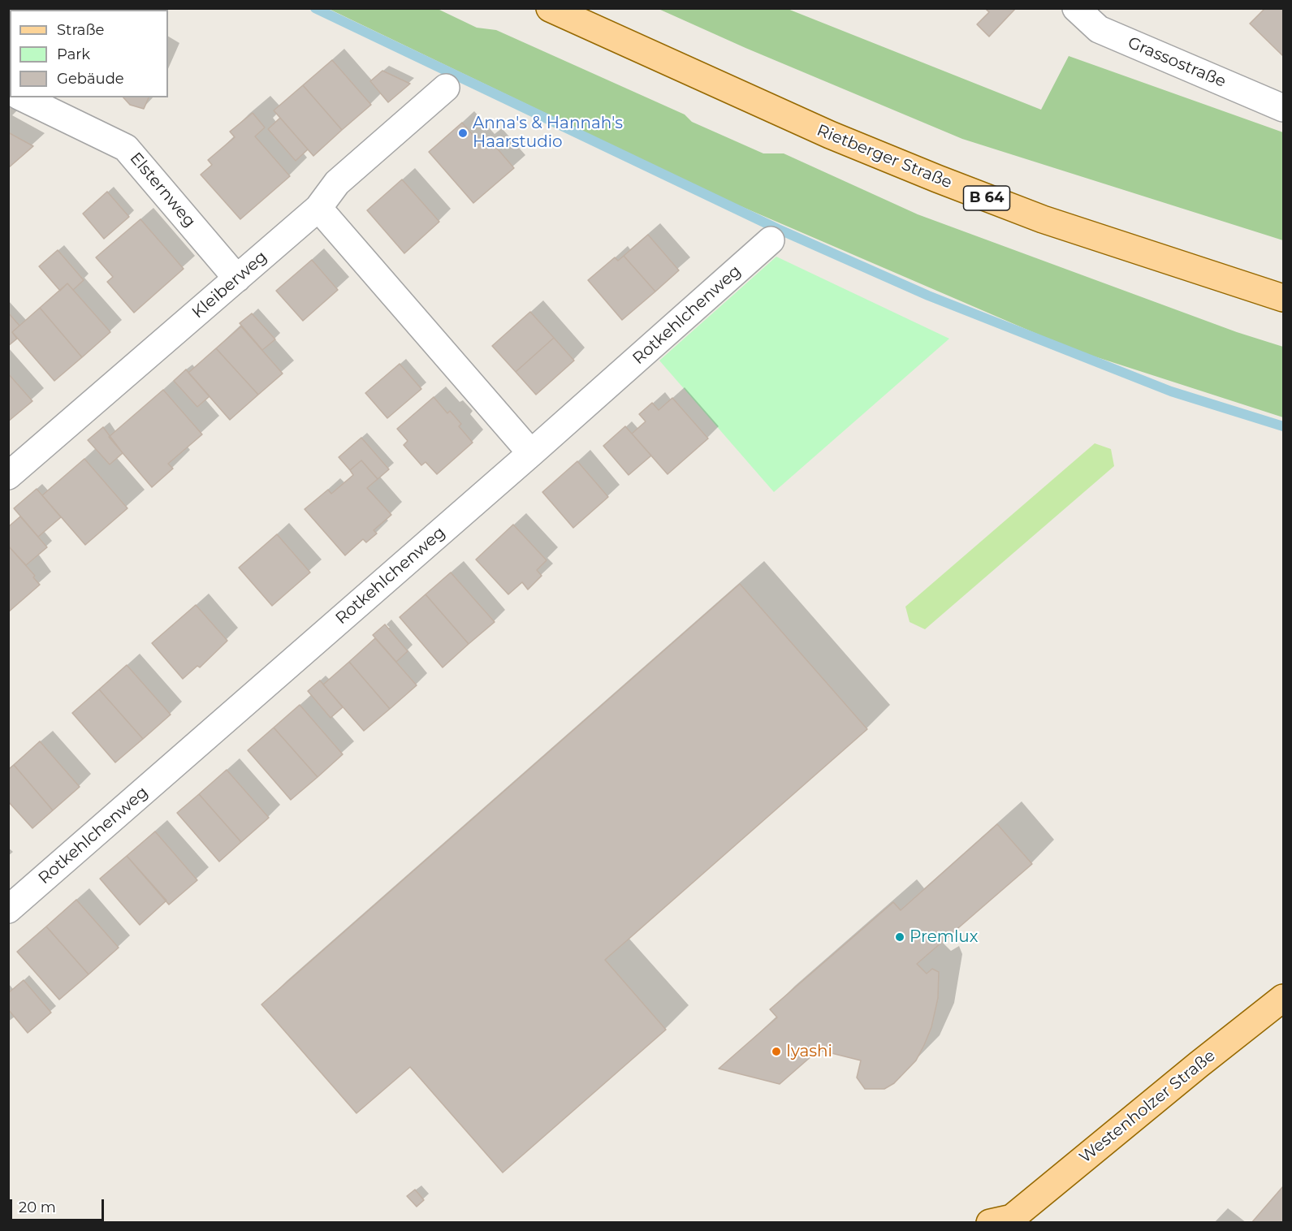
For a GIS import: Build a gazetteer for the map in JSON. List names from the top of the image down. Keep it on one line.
{"streets":{"main road":["Rietberger Straße","B 64","Westenholzer Straße"],"street":["Grassostraße","Elsternweg","Kleiberweg","Rotkehlchenweg"]},"crossings":[["Elsternweg","Kleiberweg"]],"places":["Anna's & Hannah's Haarstudio","Premlux","Iyashi"],"legend":["Straße","Park","Gebäude"],"scale_bar":"20 m"}
